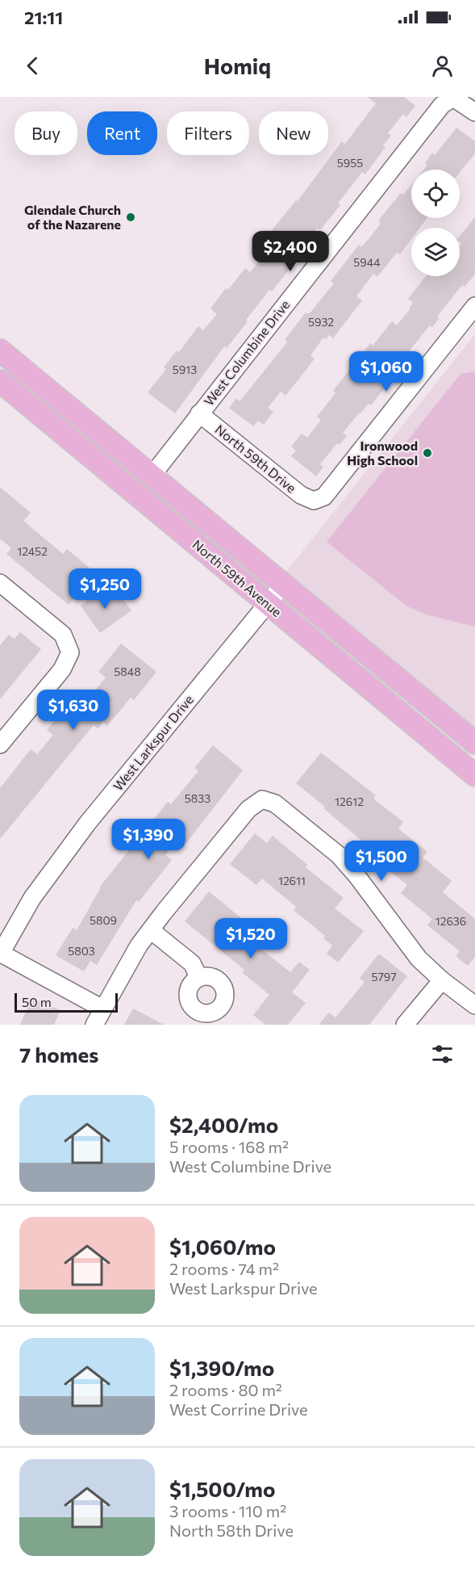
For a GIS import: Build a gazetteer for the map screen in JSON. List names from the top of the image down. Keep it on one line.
{"streets":{"main road":["North 59th Avenue"],"street":["West Columbine Drive","North 59th Drive","West Larkspur Drive"]},"crossings":[["West Columbine Drive","North 59th Drive"],["West Columbine Drive","North 59th Avenue"],["North 59th Avenue","West Larkspur Drive"]],"places":["Glendale Church of the Nazarene","Ironwood High School"],"house_numbers":["5955","5944","5932","5913","12452","5848","5833","12612","12611","5809","12636","5803","5797"],"scale_bar":"50 m","page":{"status":"21:11","header":"Homiq","chip":["Buy","Rent","Filters","New"],"price":["$2,400","$1,060","$1,250","$1,630","$1,390","$1,500","$1,520"],"scale":"50 m","heading":"7 homes","list":[{"name":"$2,400/mo","note":"5 rooms · 168 m² · West Columbine Drive"},{"name":"$1,060/mo","note":"2 rooms · 74 m² · West Larkspur Drive"},{"name":"$1,390/mo","note":"2 rooms · 80 m² · West Corrine Drive"},{"name":"$1,500/mo","note":"3 rooms · 110 m² · North 58th Drive"}]}}
